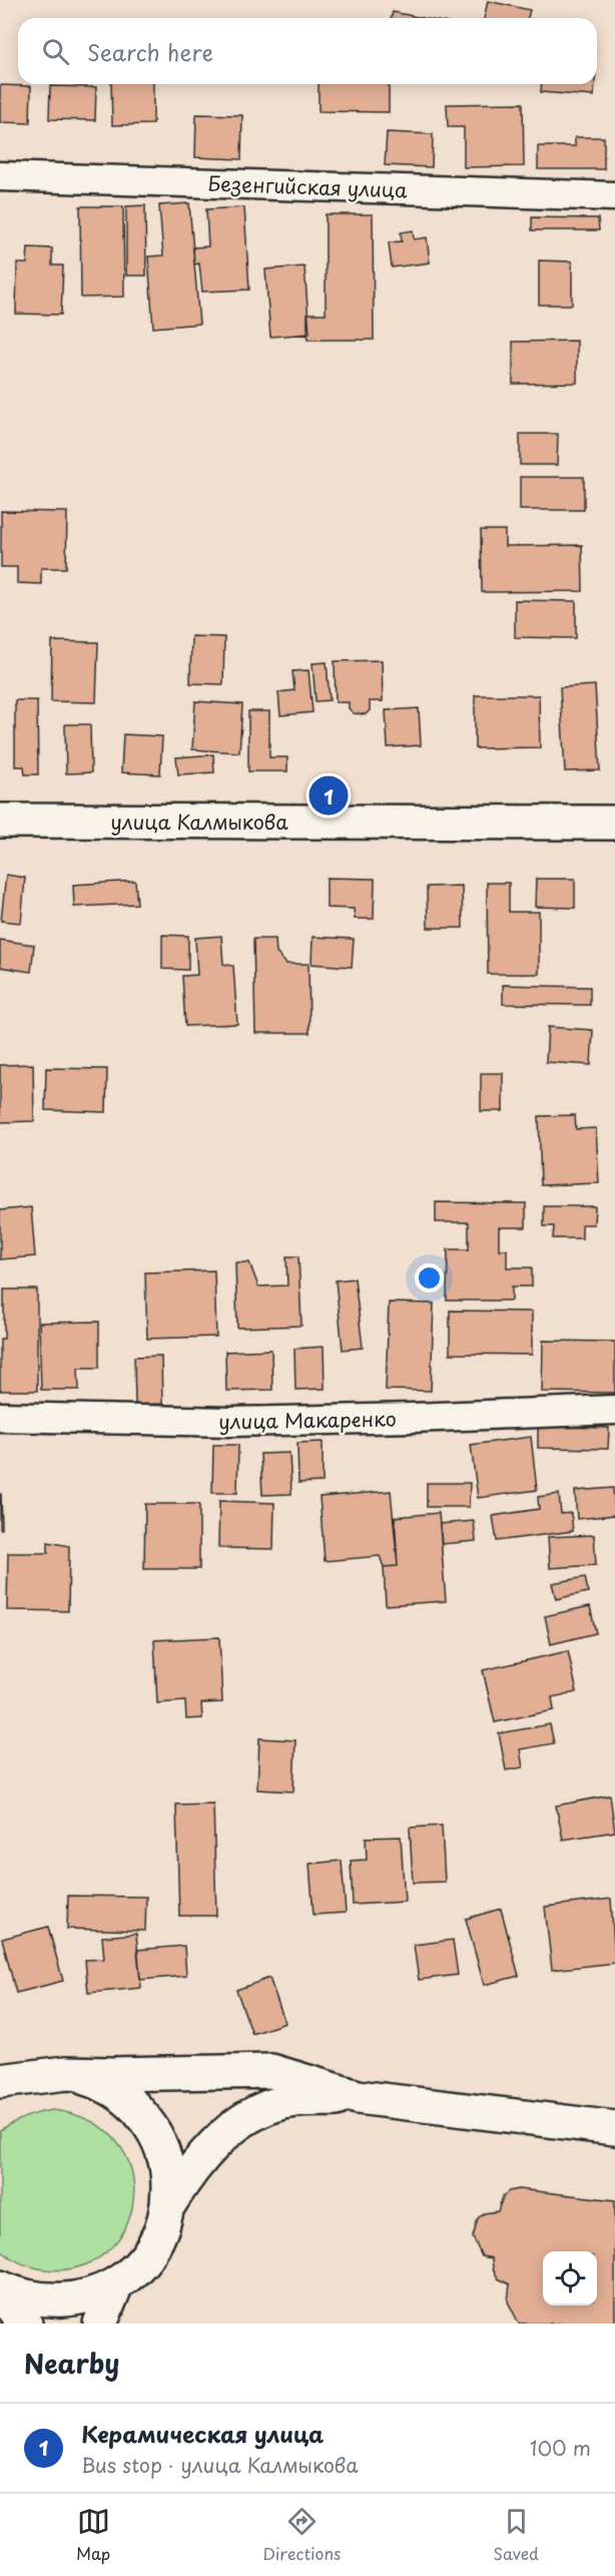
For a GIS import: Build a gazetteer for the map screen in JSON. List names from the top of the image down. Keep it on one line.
{"streets":{"main road":["улица Калмыкова"],"street":["Безенгийская улица","улица Макаренко"]},"page":{"search":"Search here","pins":"1","heading":"Nearby","list":[{"mark":"1","name":"Керамическая улица","note":"Bus stop · улица Калмыкова","value":"100 m"}],"nav":["Map","Directions","Saved"]}}
